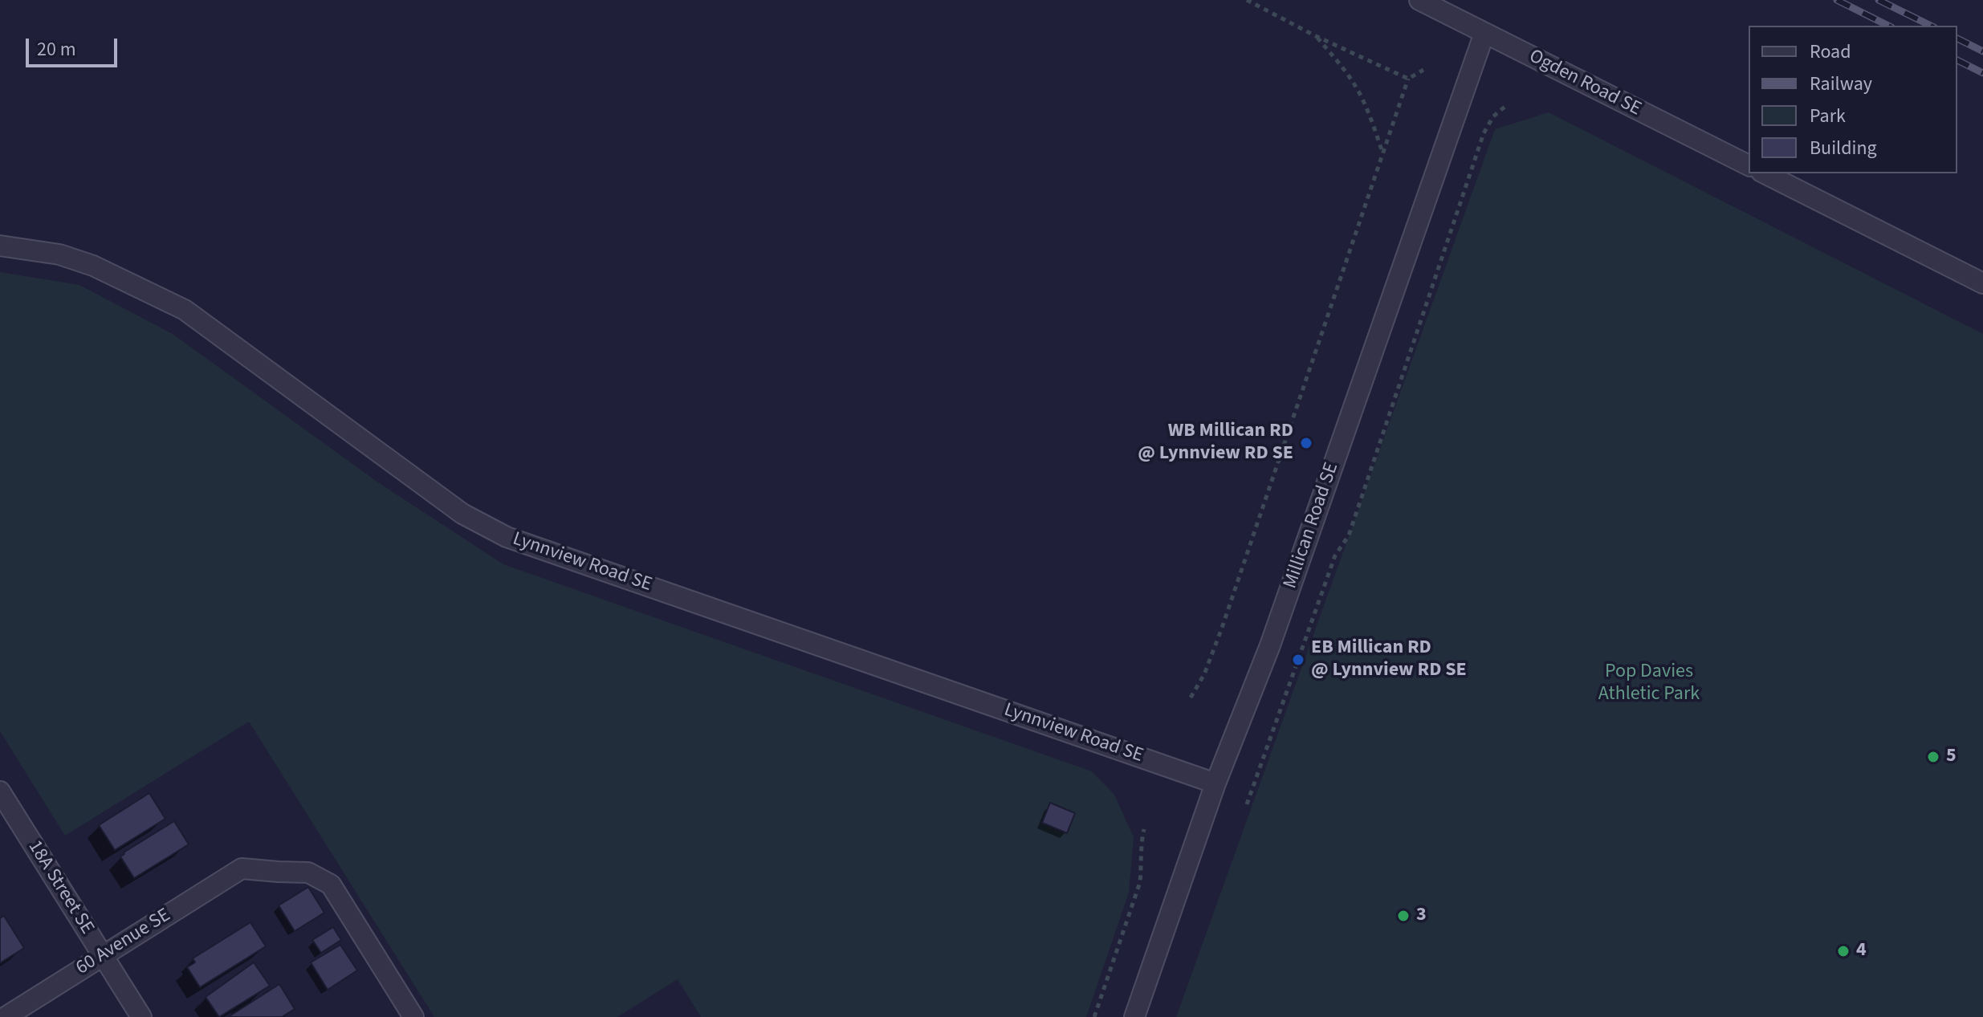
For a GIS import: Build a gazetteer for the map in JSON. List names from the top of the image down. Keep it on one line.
{"streets":{"street":["Ogden Road SE","Millican Road SE","Lynnview Road SE","18A Street SE","60 Avenue SE"]},"crossings":[["Ogden Road SE","Millican Road SE"],["Millican Road SE","Lynnview Road SE"],["18A Street SE","60 Avenue SE"]],"parks":["Pop Davies Athletic Park"],"places":["WB Millican RD @ Lynnview RD SE","EB Millican RD @ Lynnview RD SE","5","3","4"],"legend":["Road","Railway","Park","Building"],"scale_bar":"20 m"}
